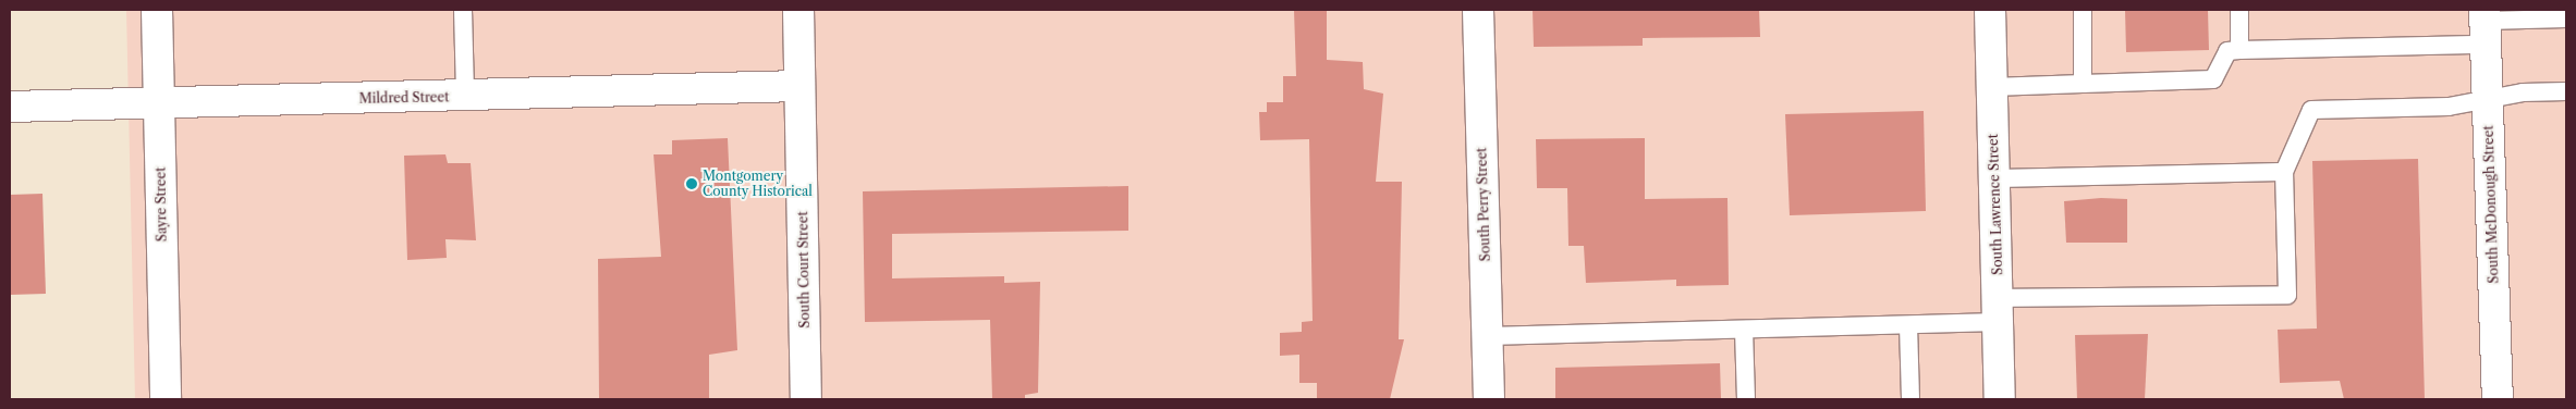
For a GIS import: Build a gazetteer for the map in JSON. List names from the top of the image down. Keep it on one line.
{"streets":{"street":["Mildred Street","Sayre Street","South Perry Street","South Lawrence Street","South McDonough Street","South Court Street"]},"crossings":[["Mildred Street","Sayre Street"],["Mildred Street","South Court Street"]],"places":["Montgomery County Historical"]}
